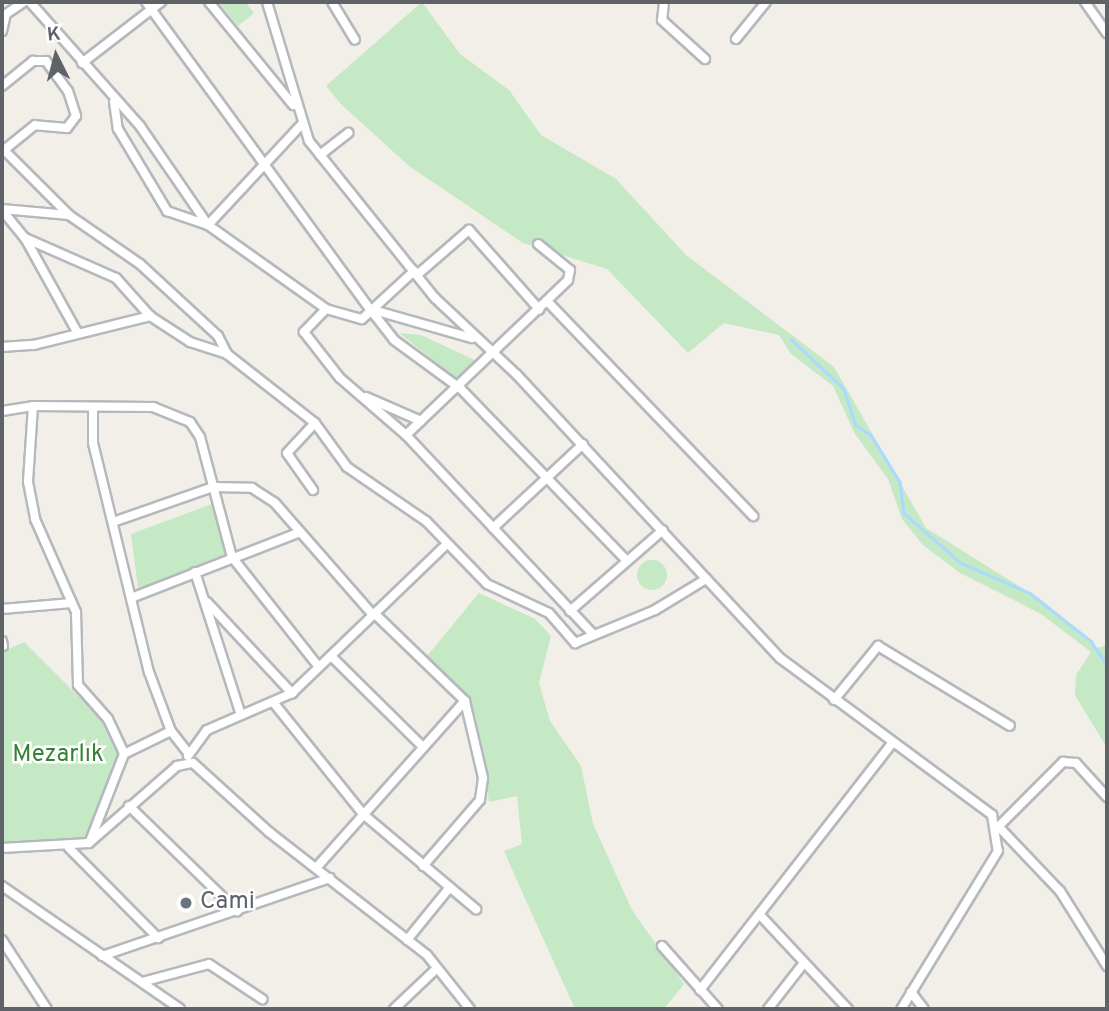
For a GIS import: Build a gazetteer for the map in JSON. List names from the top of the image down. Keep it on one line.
{"parks":["Mezarlık"],"places":["Cami"],"north":"top"}
